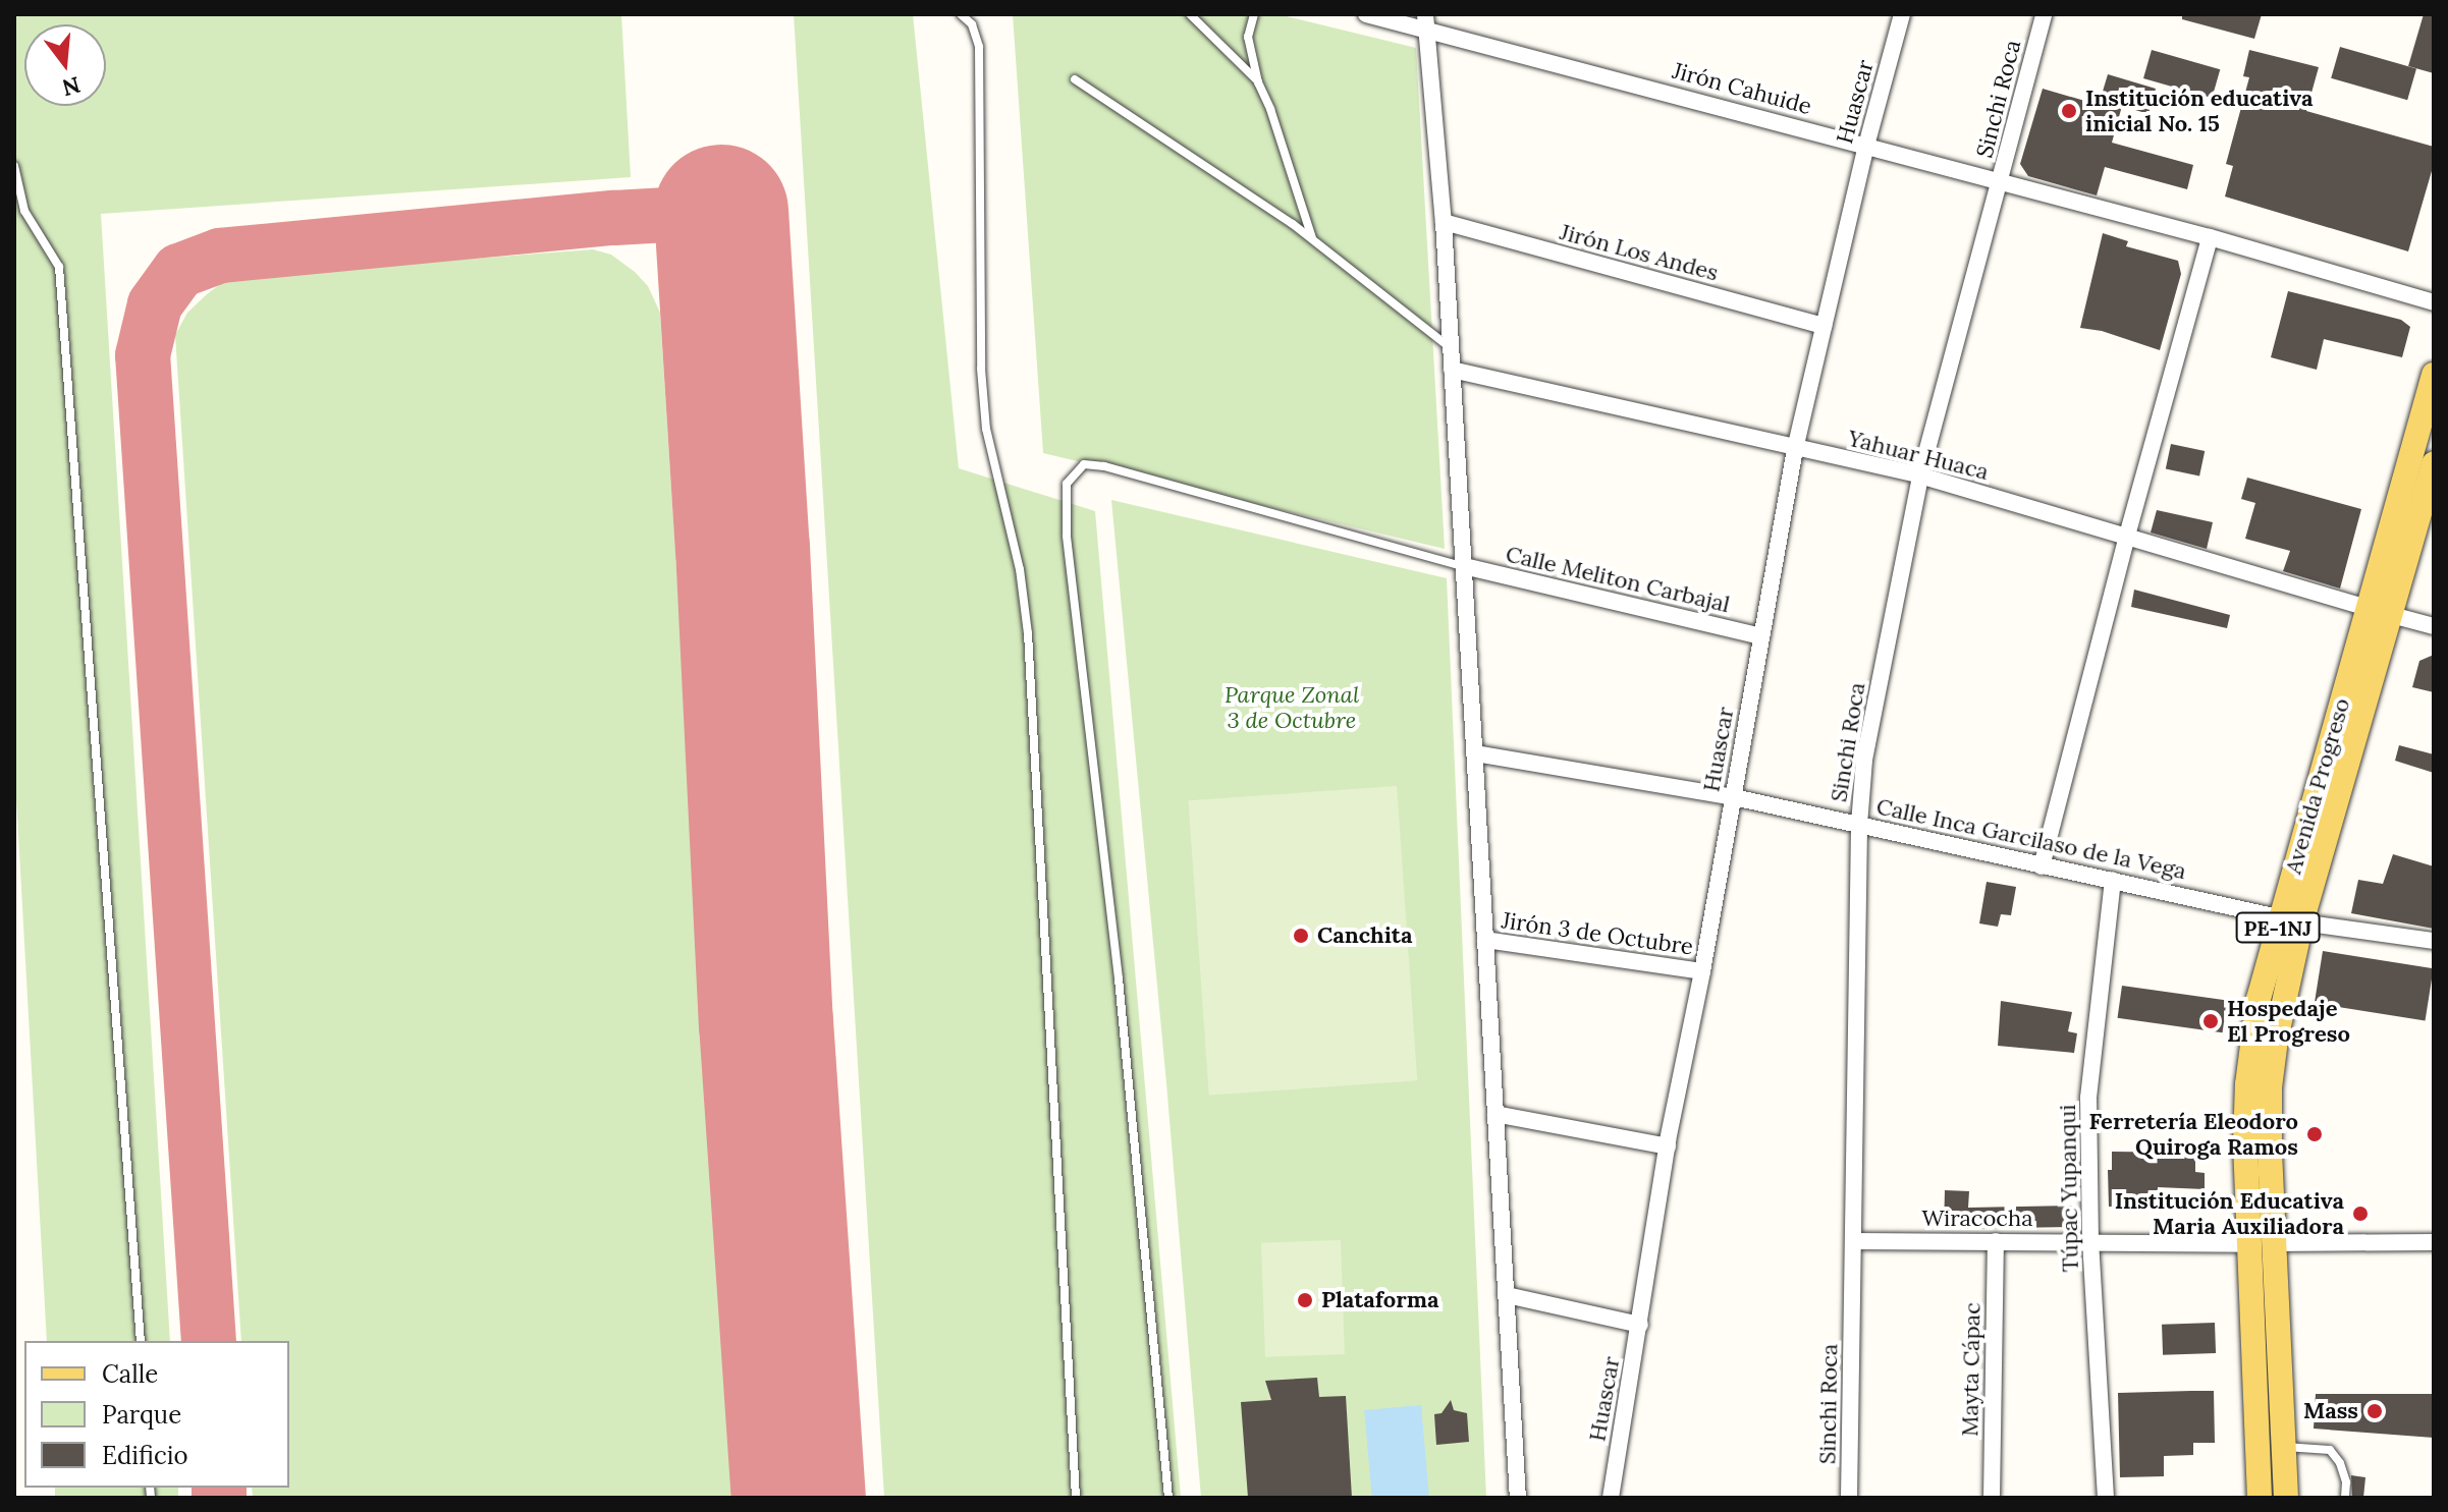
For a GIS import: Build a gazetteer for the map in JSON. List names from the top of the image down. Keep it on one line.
{"streets":{"main road":["Avenida Progreso","PE-1NJ"],"street":["Jirón Cahuide","Sinchi Roca","Huascar","Jirón Los Andes","Yahuar Huaca","Calle Meliton Carbajal","Calle Inca Garcilaso de la Vega","Jirón 3 de Octubre","Túpac Yupanqui","Wiracocha","Mayta Cápac"]},"crossings":[["Jirón Cahuide","Sinchi Roca"],["Jirón Cahuide","Huascar"],["Sinchi Roca","Yahuar Huaca"],["Sinchi Roca","Calle Inca Garcilaso de la Vega"],["Sinchi Roca","Wiracocha"],["Huascar","Jirón Los Andes"],["Huascar","Yahuar Huaca"],["Huascar","Calle Meliton Carbajal"],["Huascar","Calle Inca Garcilaso de la Vega"],["Huascar","Jirón 3 de Octubre"],["Yahuar Huaca","Avenida Progreso"],["Avenida Progreso","Calle Inca Garcilaso de la Vega"],["Avenida Progreso","Wiracocha"],["Calle Inca Garcilaso de la Vega","Túpac Yupanqui"],["Túpac Yupanqui","Wiracocha"],["Wiracocha","Mayta Cápac"]],"parks":["Parque Zonal 3 de Octubre"],"places":["Institución educativa inicial No. 15","Canchita","Hospedaje El Progreso","Ferretería Eleodoro Quiroga Ramos","Institución Educativa Maria Auxiliadora","Plataforma","Mass"],"legend":["Calle","Parque","Edificio"],"north":"bottom"}
